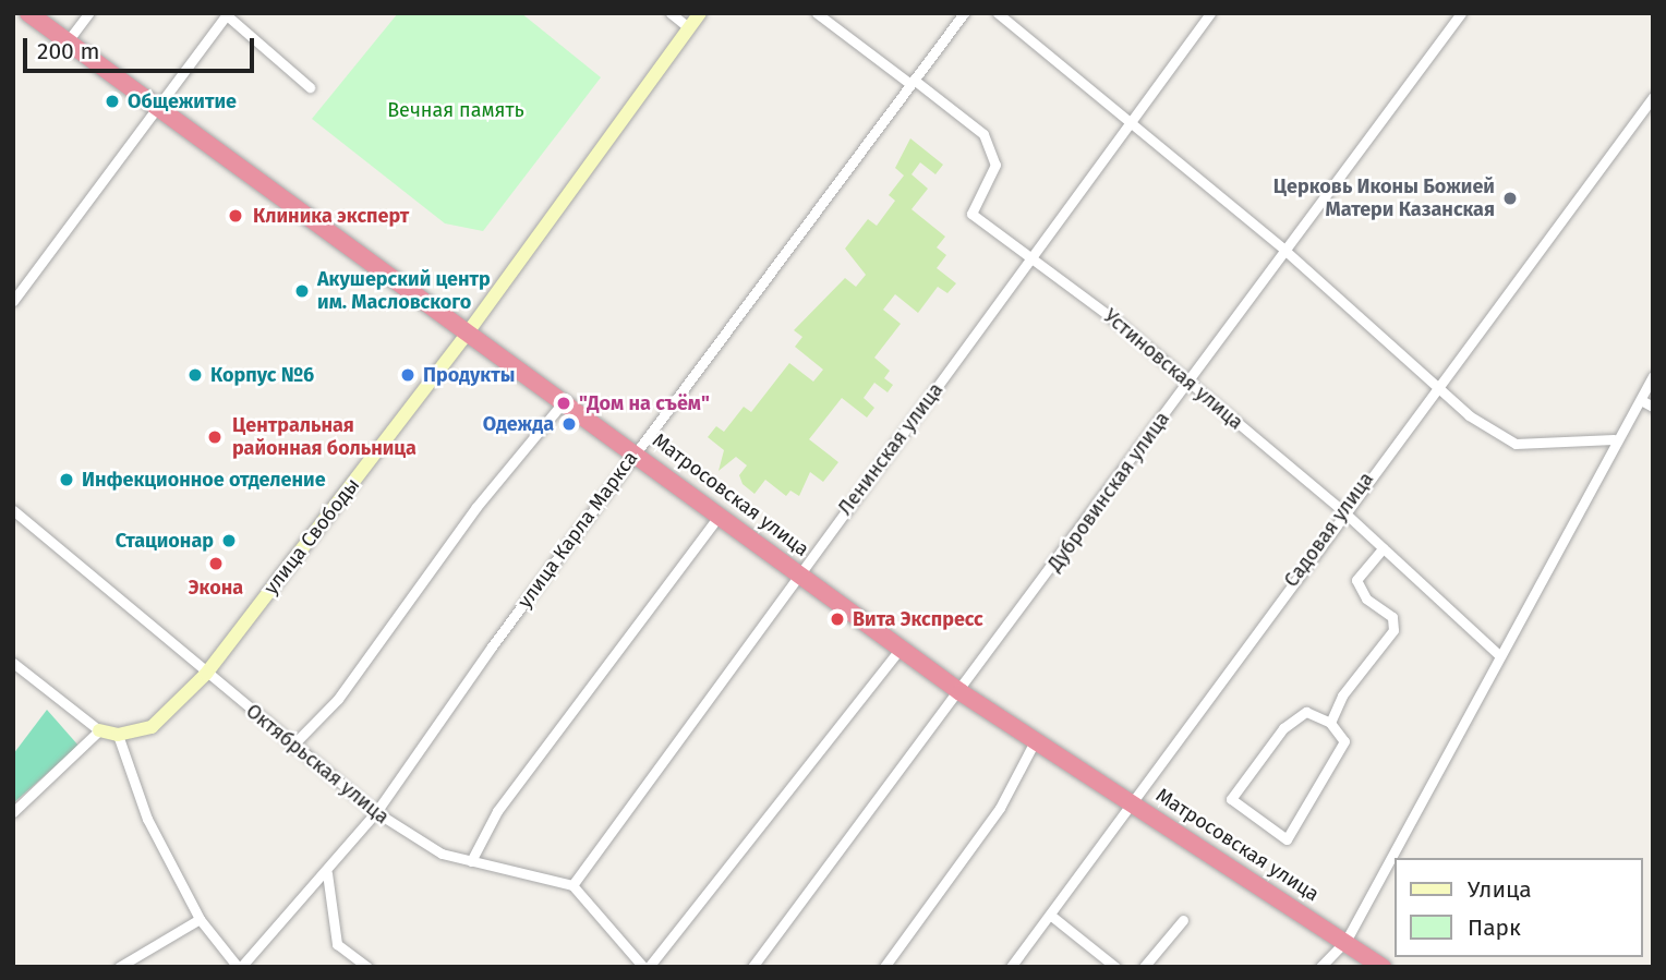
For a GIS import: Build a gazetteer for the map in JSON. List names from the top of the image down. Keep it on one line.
{"streets":{"highway":["Матросовская улица"],"street":["Устиновская улица","Ленинская улица","Дубровинская улица","улица Карла Маркса","Садовая улица","улица Свободы","Октябрьская улица"]},"crossings":[["Устиновская улица","Ленинская улица"],["Устиновская улица","Дубровинская улица"],["Устиновская улица","улица Карла Маркса"],["Устиновская улица","Садовая улица"],["Ленинская улица","Матросовская улица"],["Ленинская улица","Октябрьская улица"],["Дубровинская улица","Матросовская улица"],["Матросовская улица","улица Карла Маркса"],["Матросовская улица","Садовая улица"],["Матросовская улица","улица Свободы"],["улица Карла Маркса","Октябрьская улица"],["улица Свободы","Октябрьская улица"]],"parks":["Вечная память"],"places":["Общежитие","Церковь Иконы Божией Матери Казанская","Клиника эксперт","Акушерский центр им. Масловского","Корпус №6","Продукты","\"Дом на съём\"","Одежда","Центральная районная больница","Инфекционное отделение","Стационар","Экона","Вита Экспресс"],"legend":["Улица","Парк"],"scale_bar":"200 m"}
